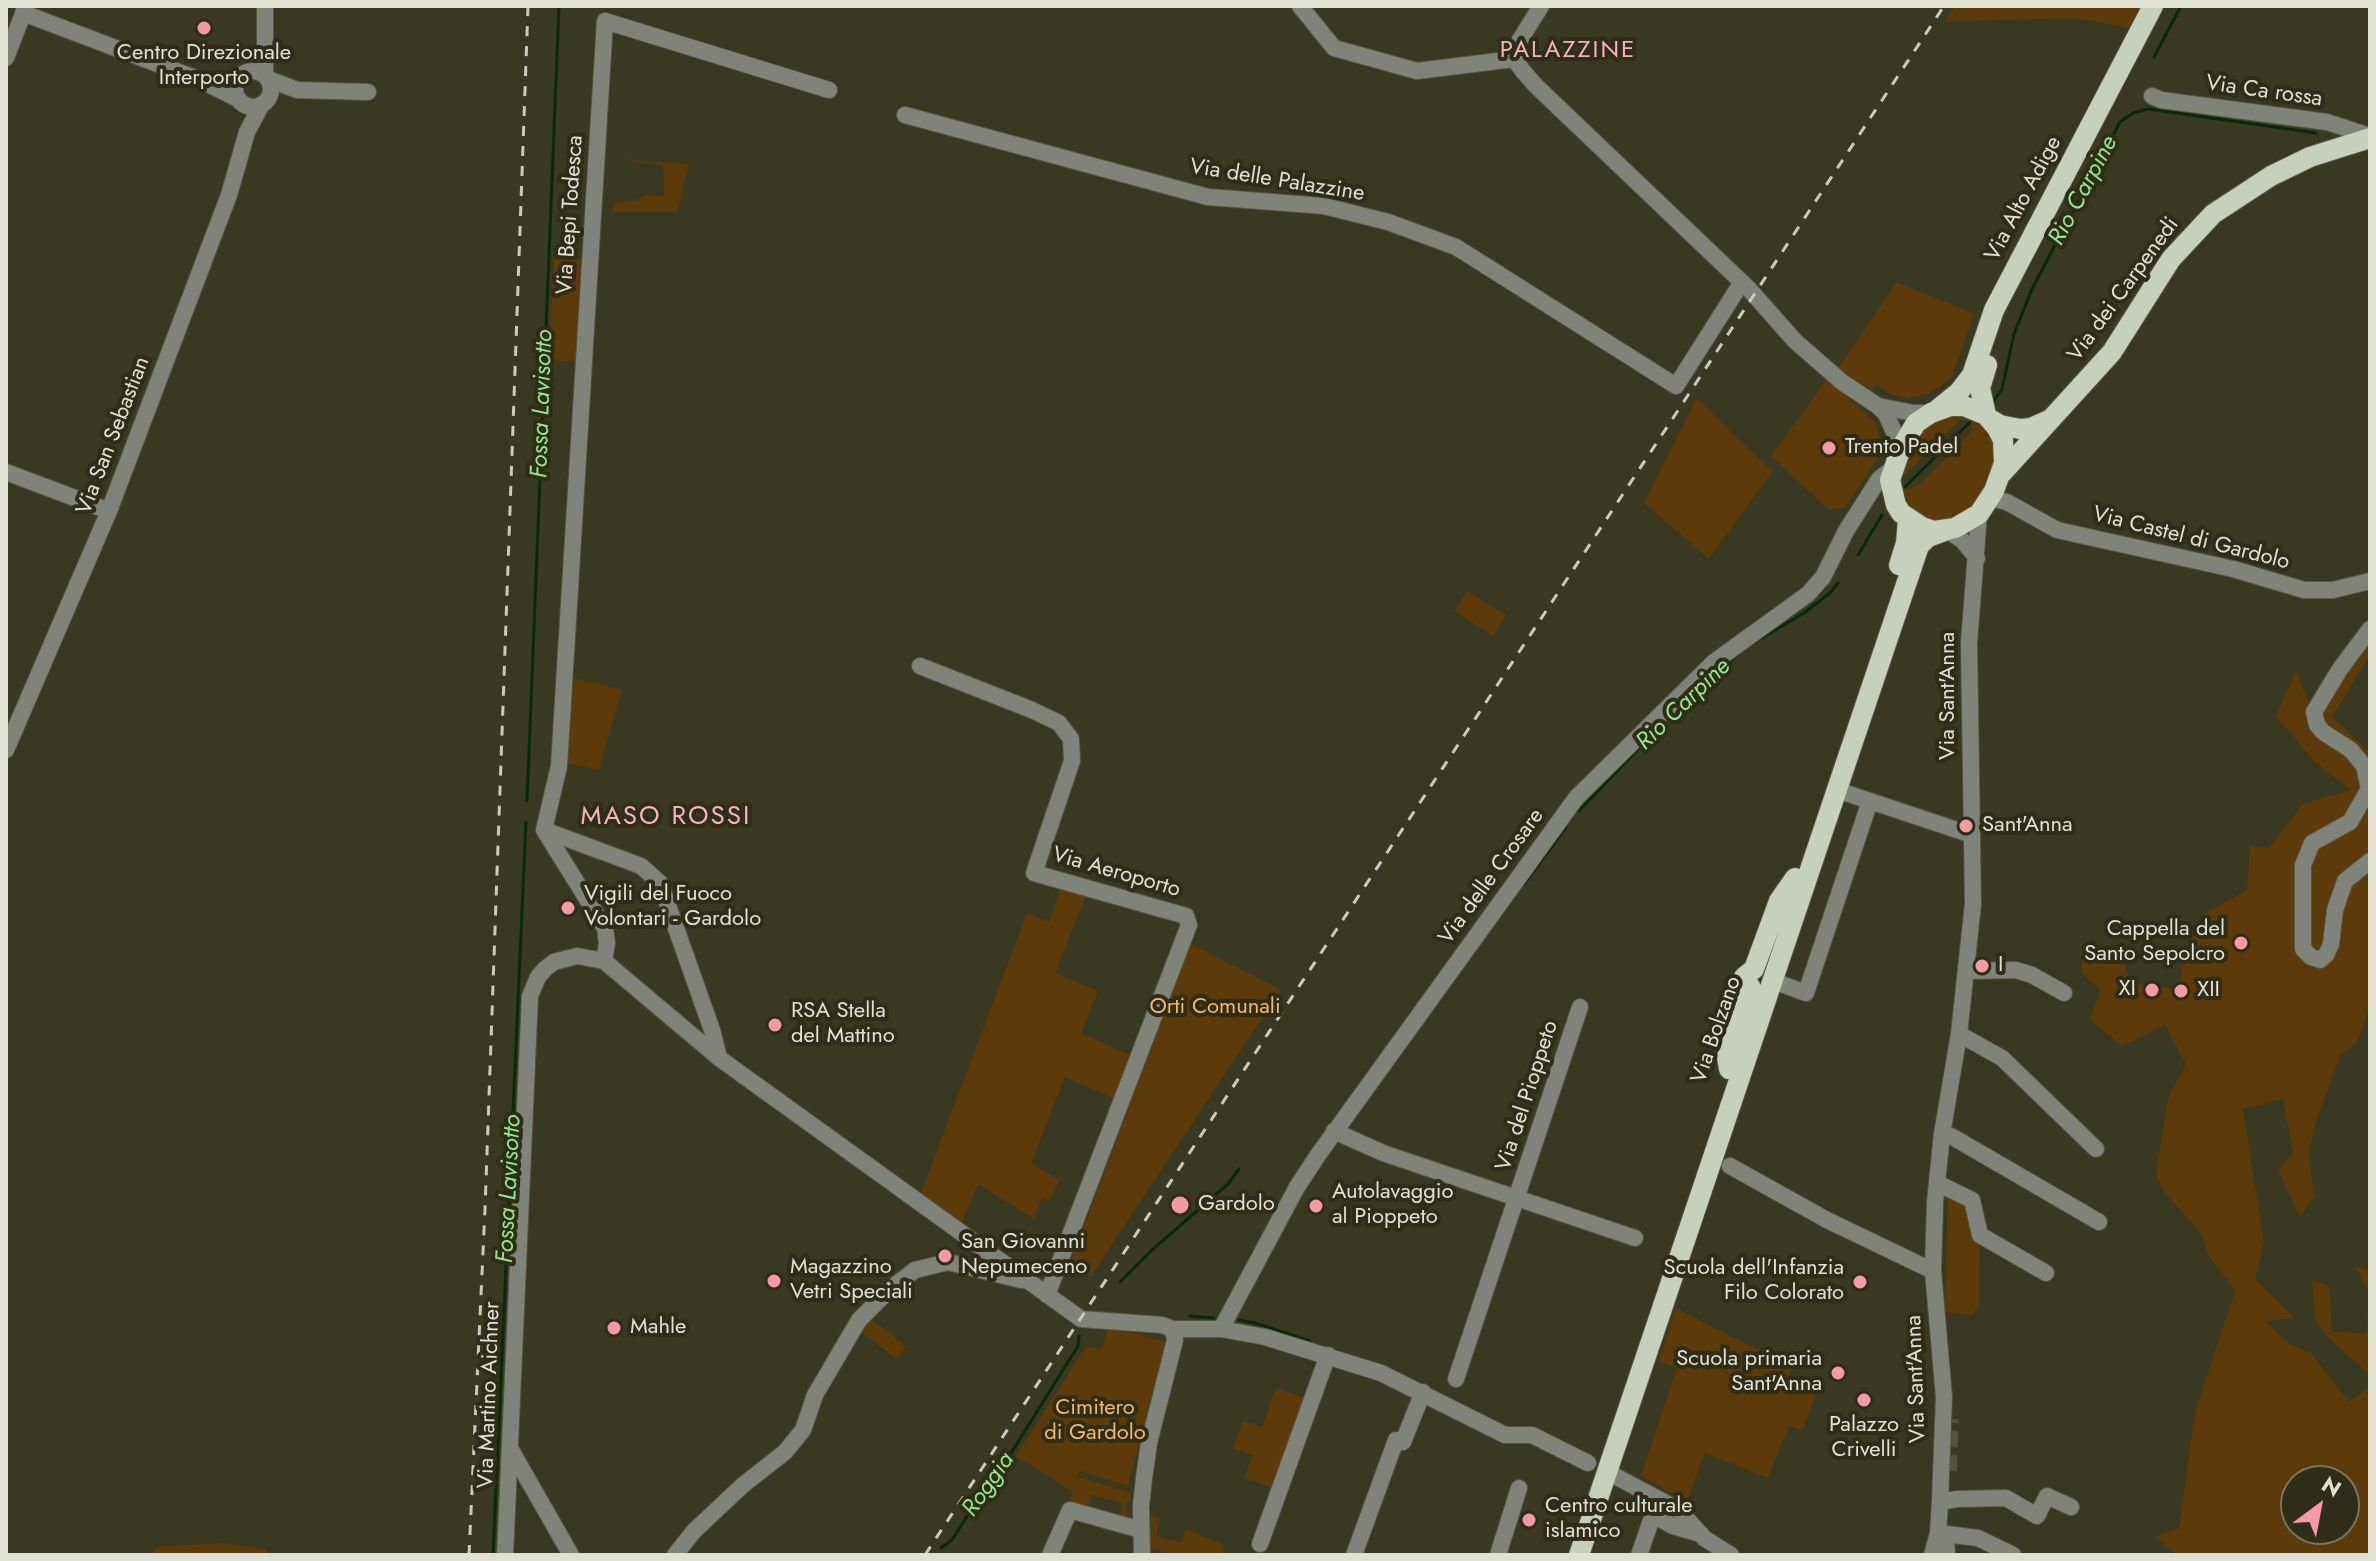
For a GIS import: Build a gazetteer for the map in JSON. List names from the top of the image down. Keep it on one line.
{"streets":{"main road":["Via Alto Adige","Via dei Carpenedi","Via Bolzano"],"street":["Via Ca rossa","Via delle Palazzine","Via Bepi Todesca","Via San Sebastian","Via Castel di Gardolo","Via Sant'Anna","Via Aeroporto","Via delle Crosare","Via del Pioppeto","Via Martino Aichner"]},"crossings":[["Via Ca rossa","Via dei Carpenedi"],["Via Alto Adige","Via dei Carpenedi"],["Via Alto Adige","Via Castel di Gardolo"],["Via Alto Adige","Via Sant'Anna"],["Via Alto Adige","Via delle Crosare"],["Via Alto Adige","Via Bolzano"],["Via dei Carpenedi","Via Castel di Gardolo"],["Via dei Carpenedi","Via Sant'Anna"],["Via dei Carpenedi","Via delle Crosare"],["Via dei Carpenedi","Via Bolzano"],["Via Castel di Gardolo","Via Sant'Anna"],["Via Castel di Gardolo","Via delle Crosare"],["Via Castel di Gardolo","Via Bolzano"],["Via Sant'Anna","Via delle Crosare"],["Via Sant'Anna","Via Bolzano"],["Via delle Crosare","Via Bolzano"],["Via delle Crosare","Via del Pioppeto"]],"districts":["PALAZZINE","MASO ROSSI"],"water":["Rio Carpine","Fossa Lavisotto","Roggia"],"parks":["Orti Comunali","Cimitero di Gardolo"],"places":["Centro Direzionale Interporto","Trento Padel","Sant'Anna","Vigili del Fuoco Volontari - Gardolo","Cappella del Santo Sepolcro","I","XI","XII","RSA Stella del Mattino","Gardolo","Autolavaggio al Pioppeto","San Giovanni Nepumeceno","Magazzino Vetri Speciali","Scuola dell'Infanzia Filo Colorato","Mahle","Scuola primaria Sant'Anna","Palazzo Crivelli","Centro culturale islamico"],"north":"top right"}
